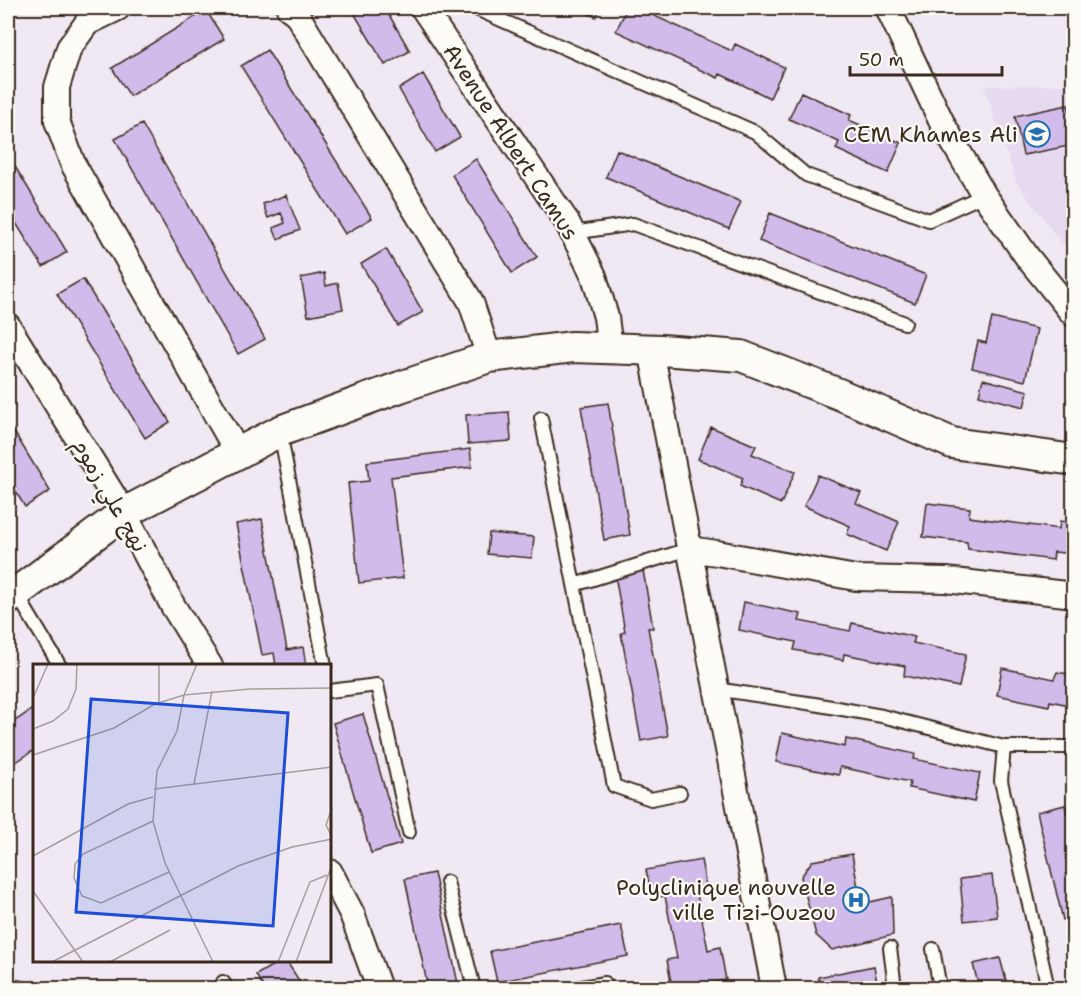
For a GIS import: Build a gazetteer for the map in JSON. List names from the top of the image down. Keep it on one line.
{"streets":{"street":["Avenue Albert Camus","نهج علي زموم"]},"places":{"school or university":["CEM Khames Ali"],"hospital":["Polyclinique nouvelle ville Tizi-Ouzou"]},"scale_bar":"50 m"}
